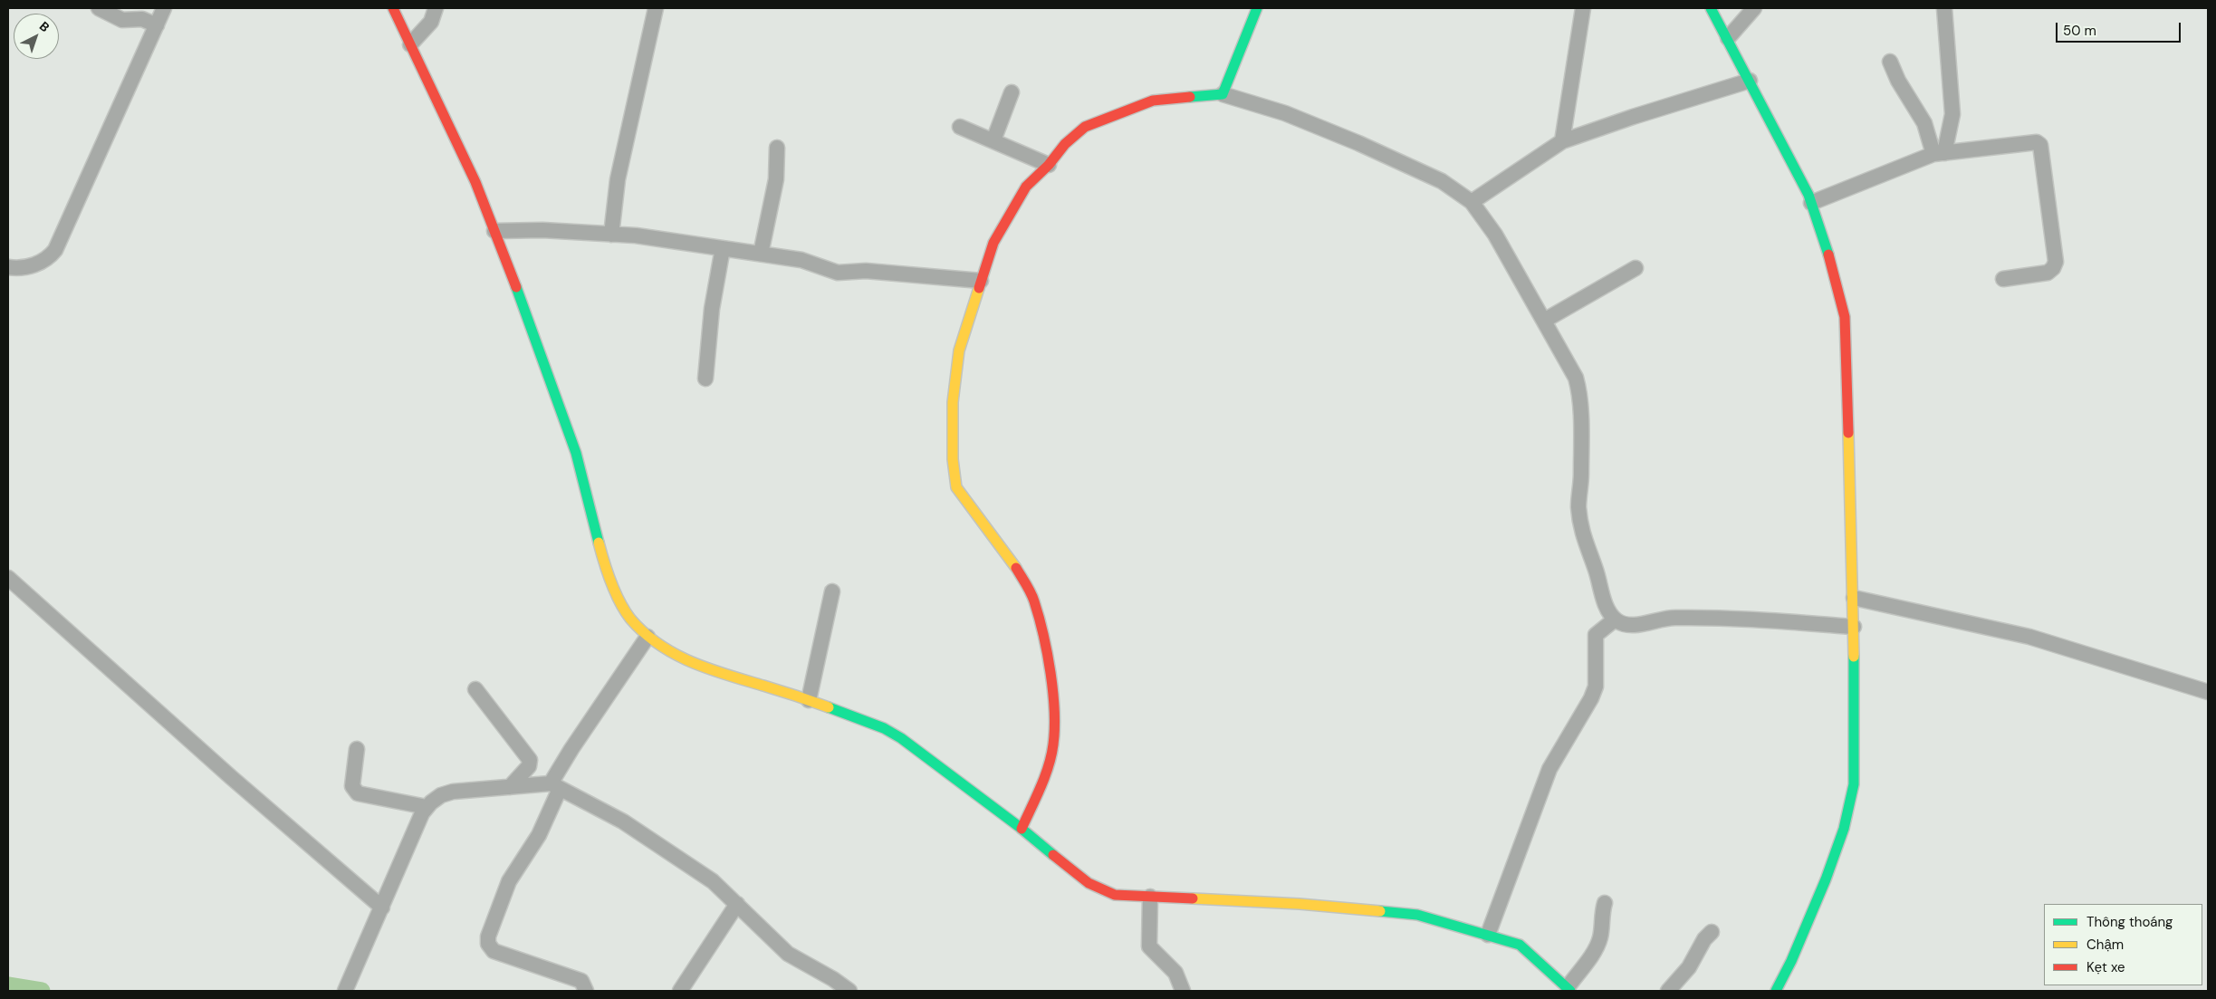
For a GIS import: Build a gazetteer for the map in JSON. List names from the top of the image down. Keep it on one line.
{"legend":["Thông thoáng","Chậm","Kẹt xe"],"scale_bar":"50 m","north":"top right"}
